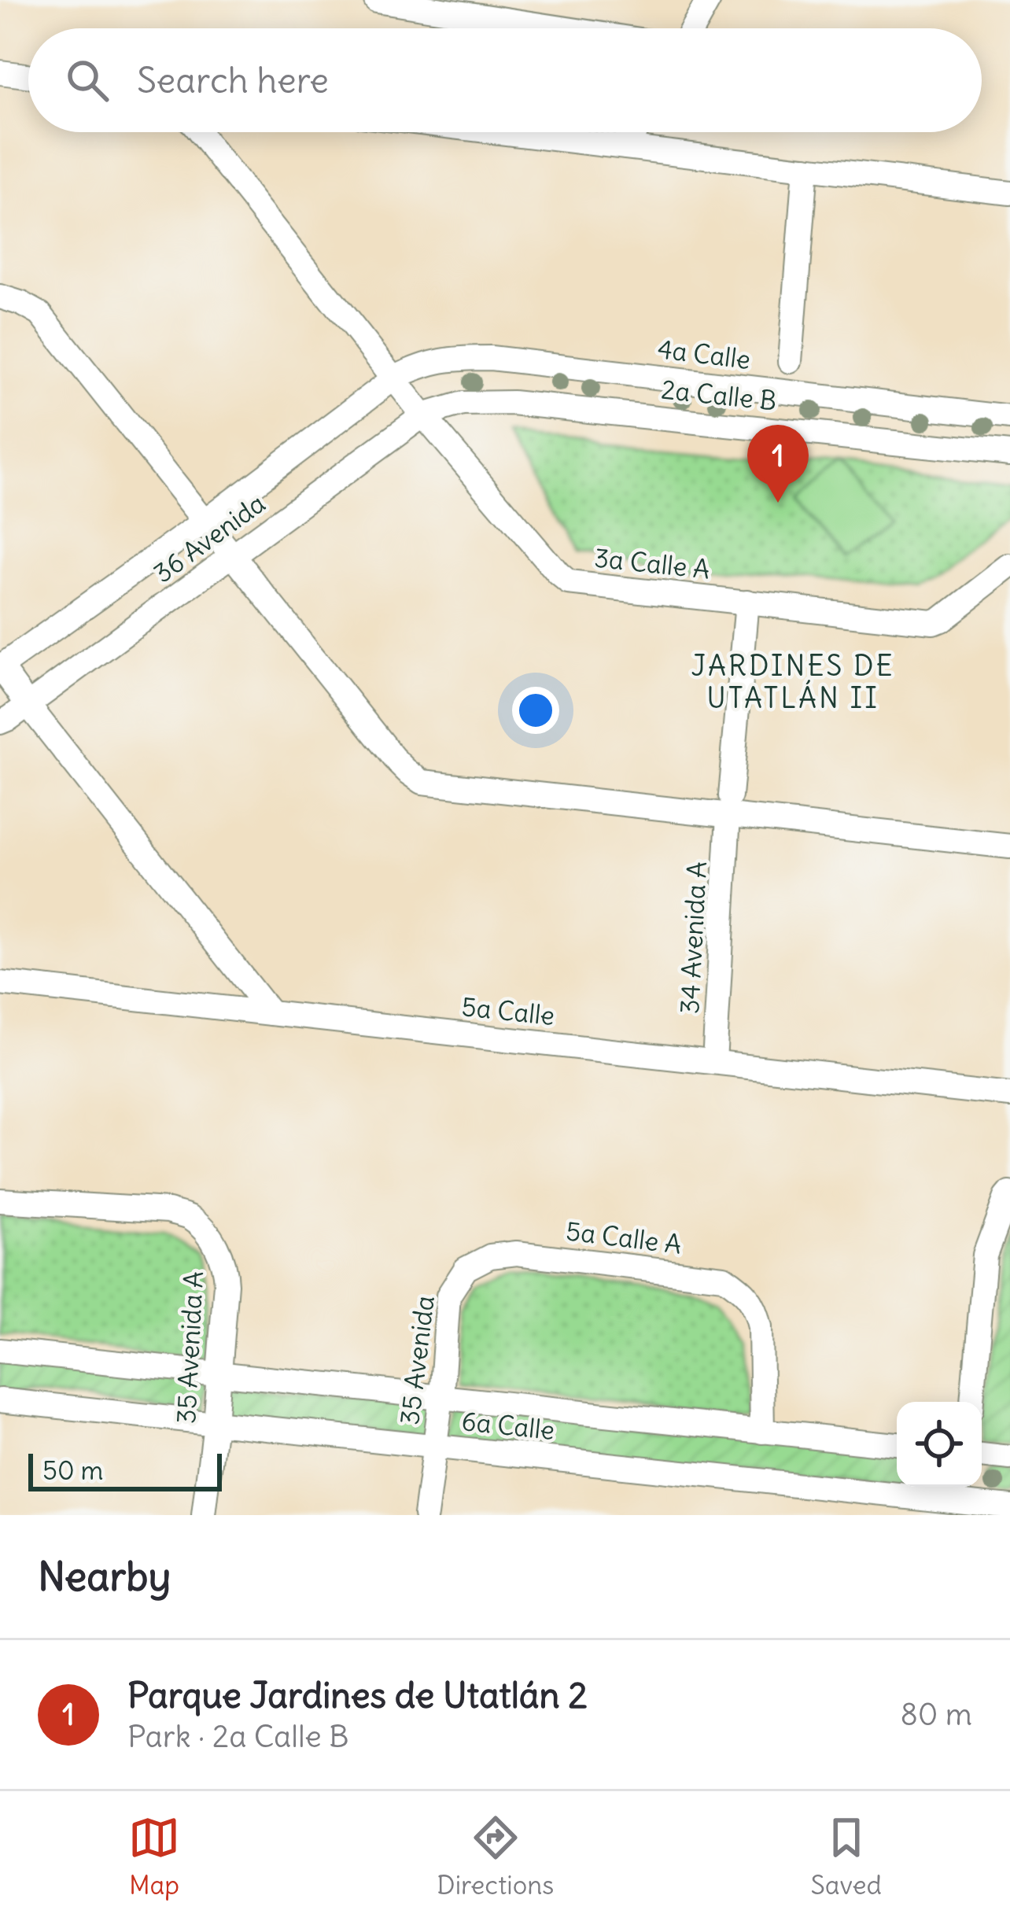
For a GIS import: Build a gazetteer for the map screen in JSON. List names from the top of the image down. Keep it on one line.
{"streets":{"street":["4a Calle","2a Calle B","36 Avenida","3a Calle A","34 Avenida A","5a Calle","5a Calle A","35 Avenida A","35 Avenida","6a Calle"]},"crossings":[["4a Calle","36 Avenida"],["4a Calle","3a Calle A"],["2a Calle B","36 Avenida"],["2a Calle B","3a Calle A"],["36 Avenida","3a Calle A"],["3a Calle A","34 Avenida A"],["34 Avenida A","5a Calle"],["5a Calle A","35 Avenida"],["5a Calle A","6a Calle"],["35 Avenida A","6a Calle"],["35 Avenida","6a Calle"]],"districts":["JARDINES DE UTATLÁN II"],"scale_bar":"50 m","page":{"search":"Search here","pins":"1","scale":"50 m","heading":"Nearby","list":[{"mark":"1","name":"Parque Jardines de Utatlán 2","note":"Park · 2a Calle B","value":"80 m"}],"nav":["Map","Directions","Saved"]}}
